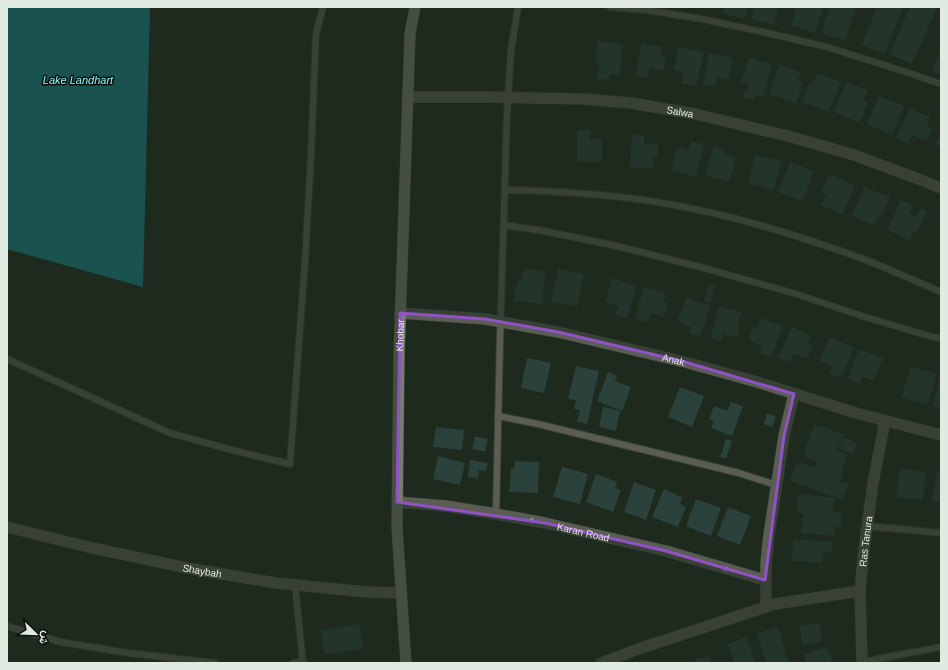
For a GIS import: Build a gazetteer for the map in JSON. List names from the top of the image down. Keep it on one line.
{"streets":{"main road":["Khobar"],"street":["Salwa","Anak","Karan Road","Ras Tanura","Shaybah"]},"crossings":[["Salwa","Khobar"],["Khobar","Anak"],["Khobar","Karan Road"],["Khobar","Shaybah"],["Anak","Ras Tanura"]],"one_way":["Karan Road"],"water":["Lake Landhart"],"north":"bottom right"}
